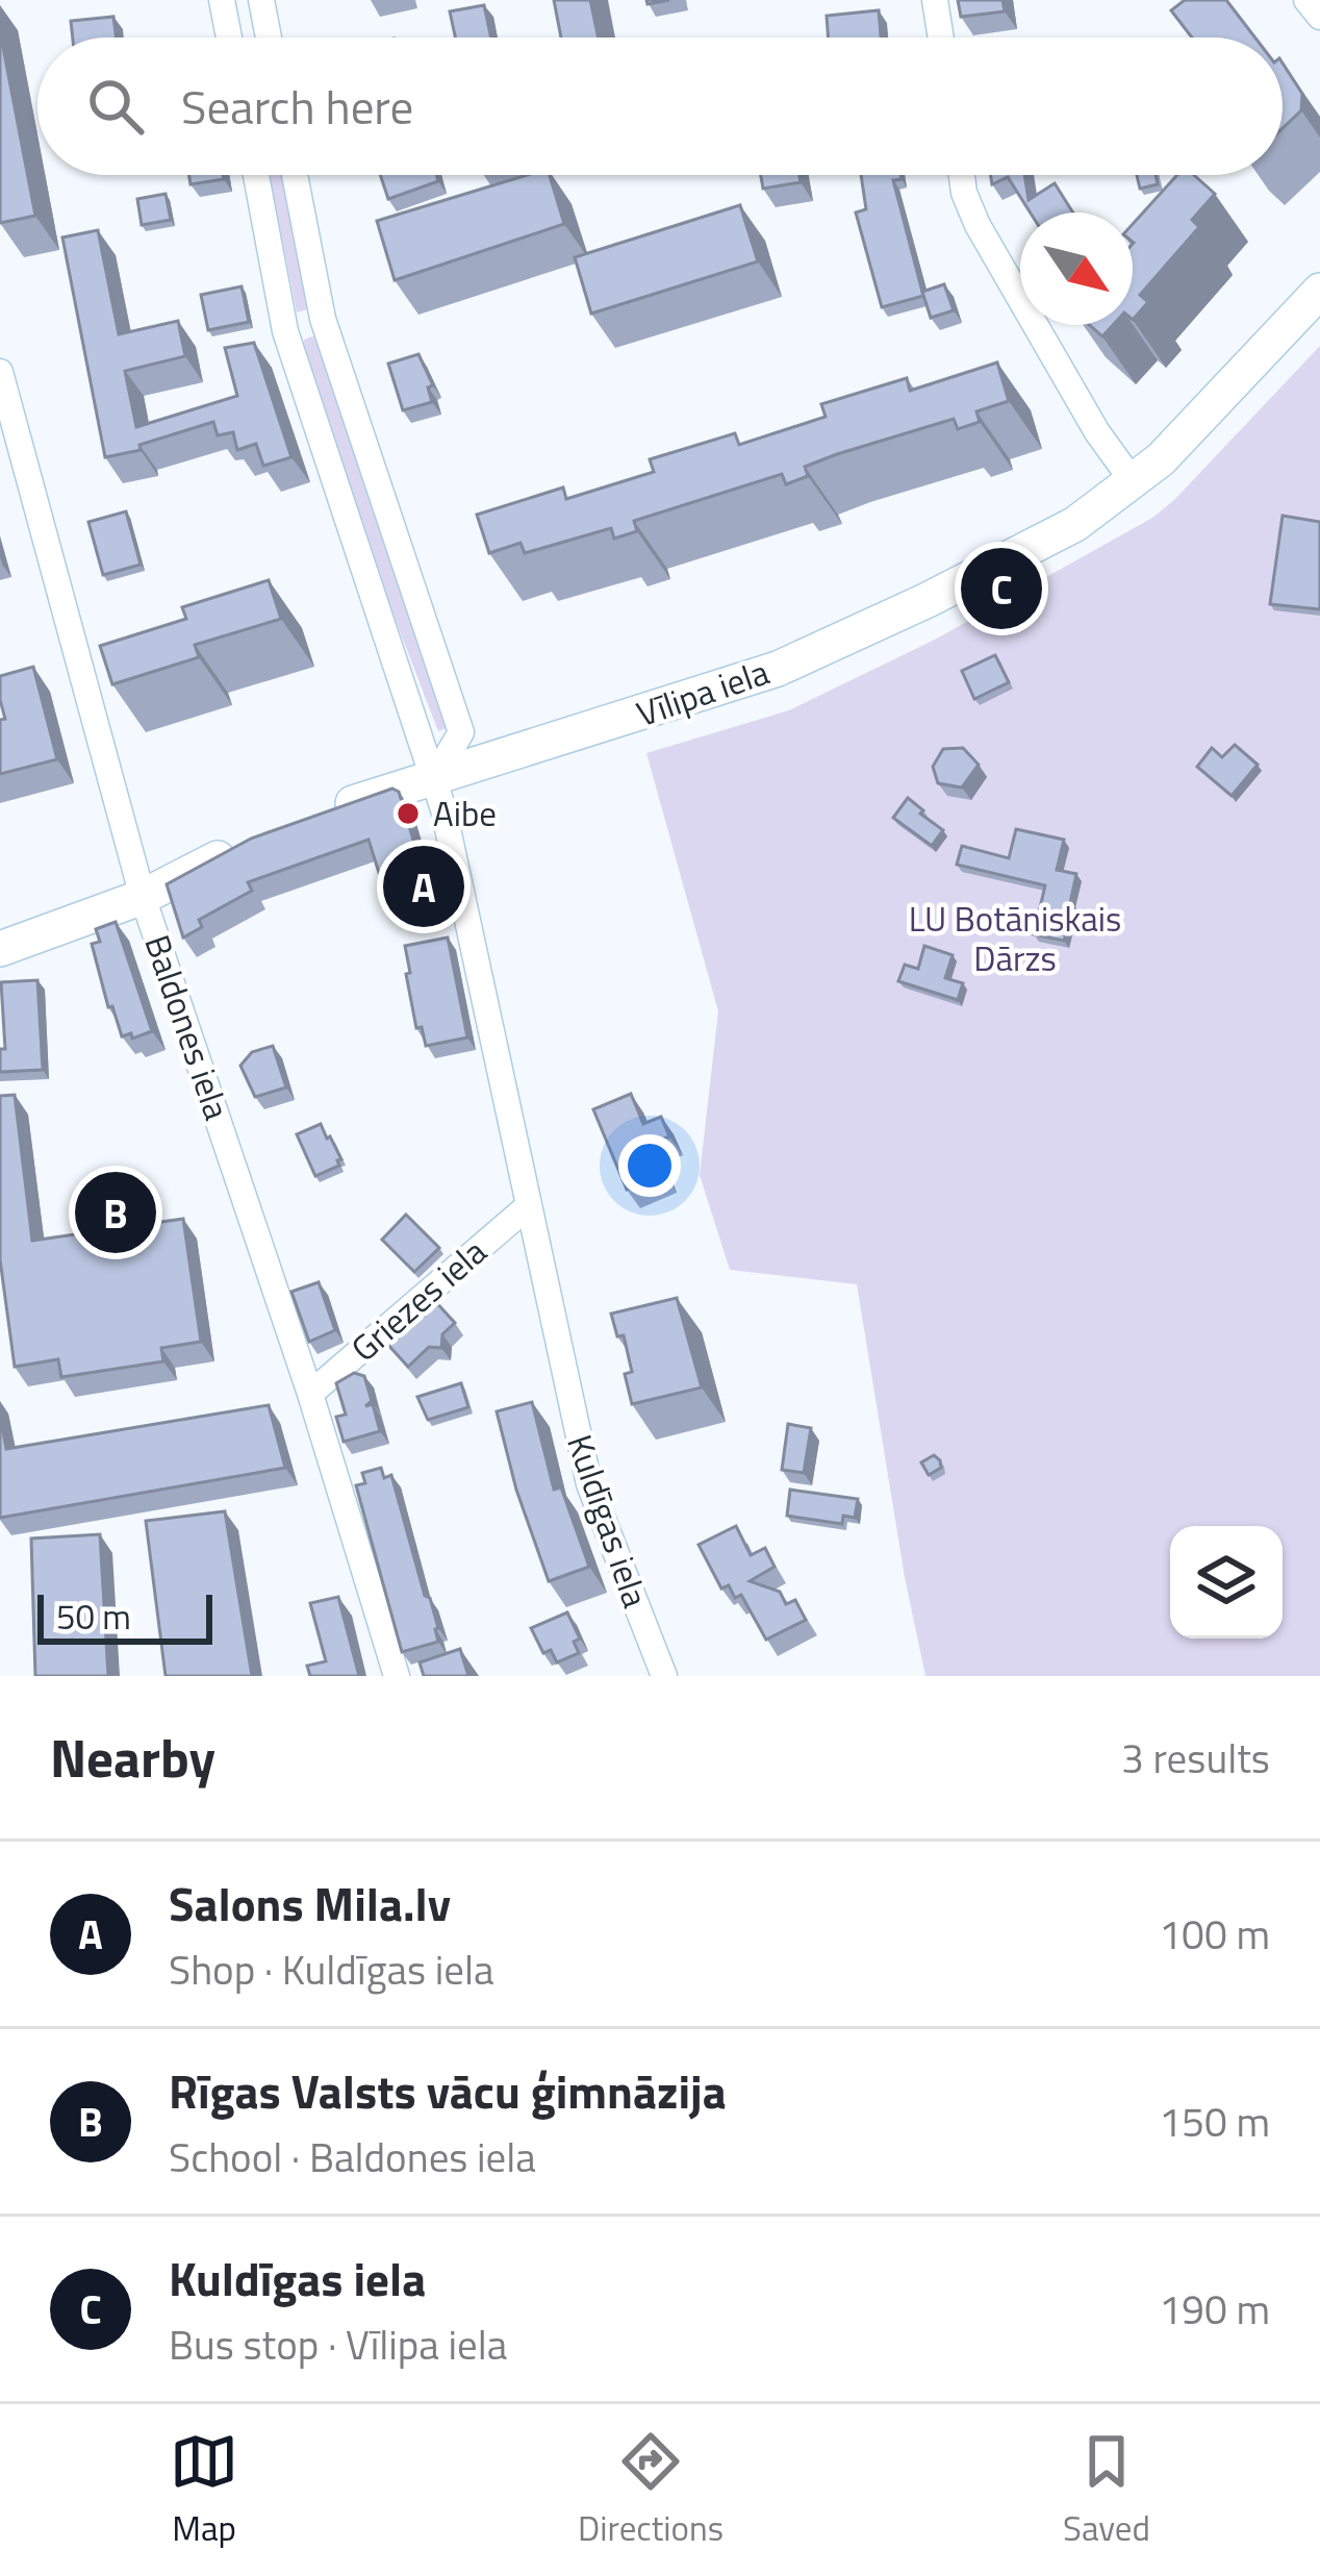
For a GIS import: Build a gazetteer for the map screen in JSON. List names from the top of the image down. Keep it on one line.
{"streets":{"street":["Vīlipa iela","Baldones iela","Griezes iela","Kuldīgas iela"]},"crossings":[["Vīlipa iela","Kuldīgas iela"],["Baldones iela","Griezes iela"],["Griezes iela","Kuldīgas iela"]],"parks":["LU Botāniskais Dārzs"],"places":["Aibe"],"scale_bar":"50 m","north":"bottom right","page":{"search":"Search here","pins":["C","A","B"],"scale":"50 m","heading":["Nearby","3 results"],"list":[{"mark":"A","name":"Salons Mila.lv","note":"Shop · Kuldīgas iela","value":"100 m"},{"mark":"B","name":"Rīgas Valsts vācu ģimnāzija","note":"School · Baldones iela","value":"150 m"},{"mark":"C","name":"Kuldīgas iela","note":"Bus stop · Vīlipa iela","value":"190 m"}],"nav":["Map","Directions","Saved"]}}
